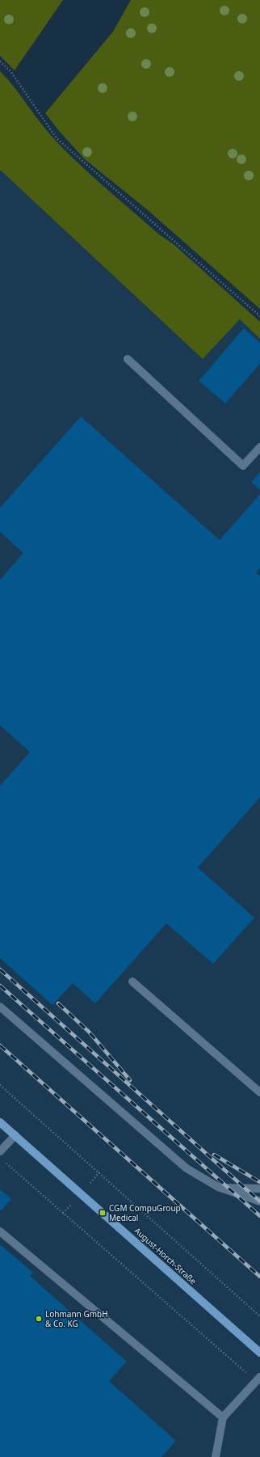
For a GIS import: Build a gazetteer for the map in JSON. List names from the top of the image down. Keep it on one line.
{"streets":{"main road":["August-Horch-Straße"]},"places":{"transit":["CGM CompuGroup Medical"],"other":["Lohmann GmbH & Co. KG"]}}
